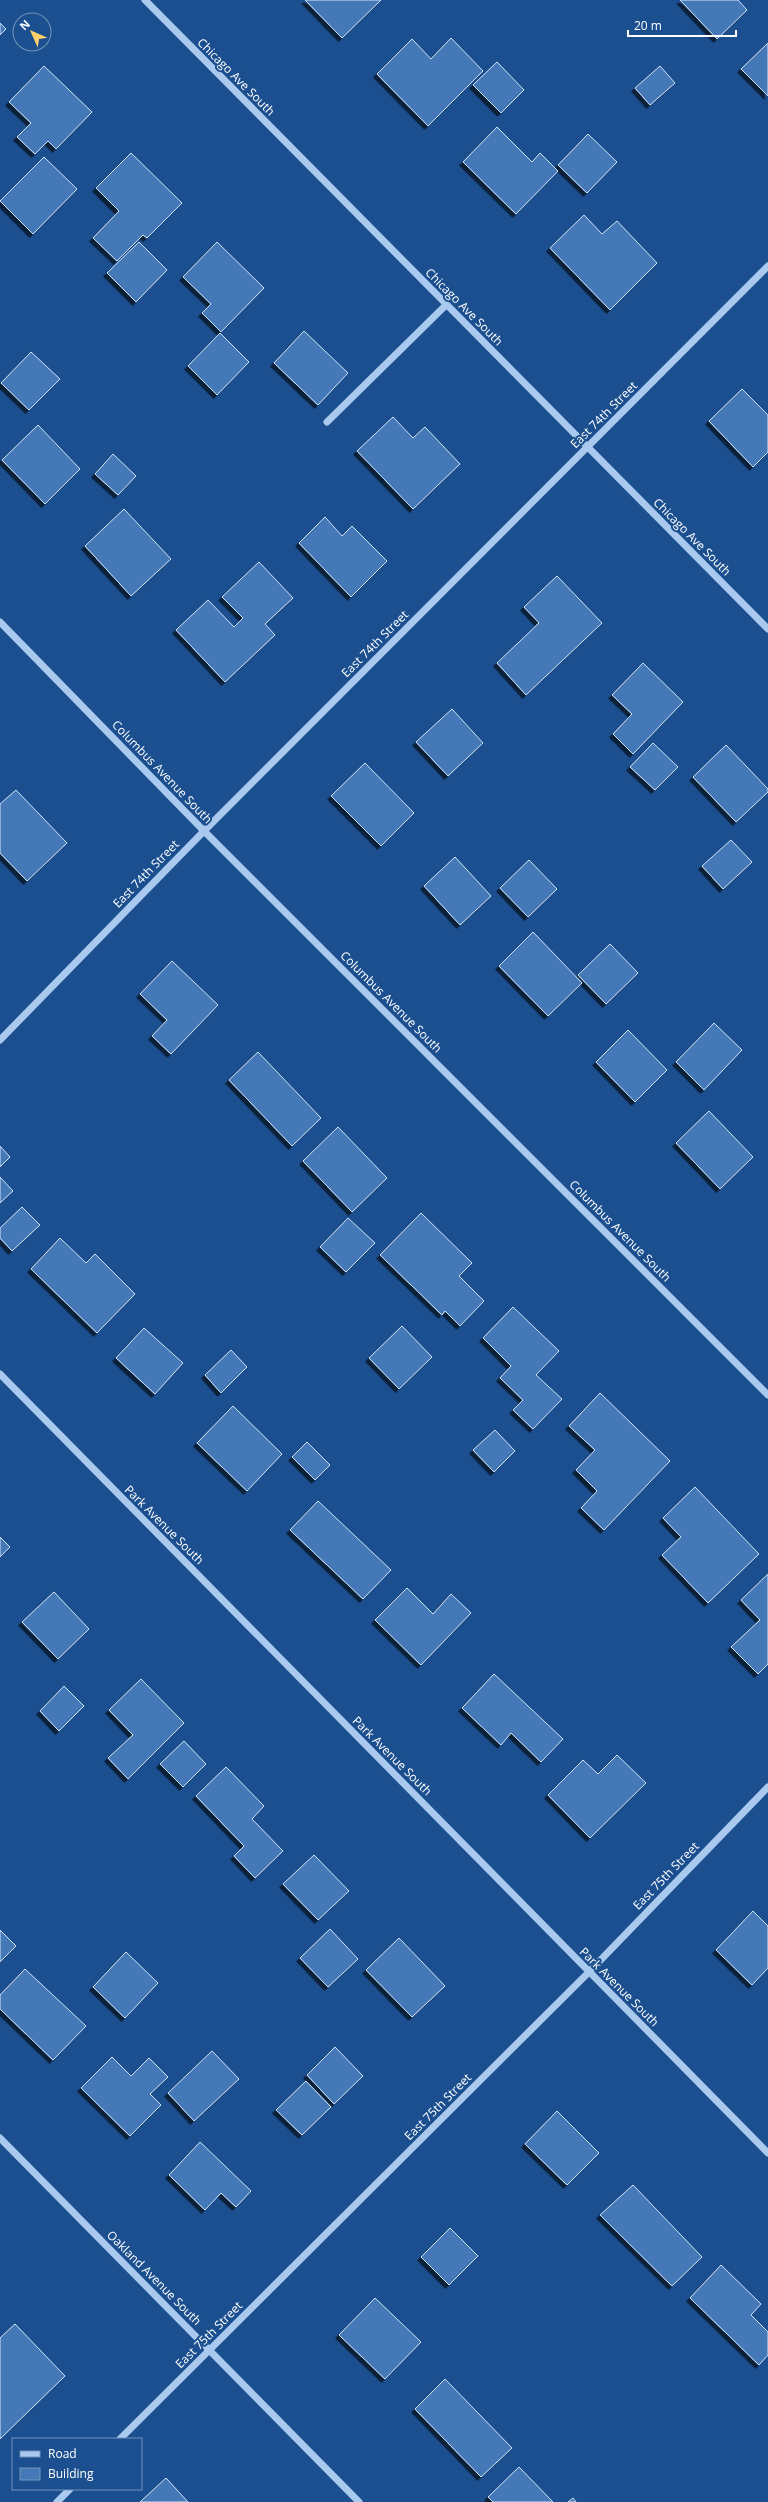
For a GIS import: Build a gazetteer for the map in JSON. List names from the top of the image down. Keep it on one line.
{"streets":{"street":["Chicago Ave South","East 74th Street","Columbus Avenue South","Park Avenue South","East 75th Street","Oakland Avenue South"]},"crossings":[["Chicago Ave South","East 74th Street"],["East 74th Street","Columbus Avenue South"],["Park Avenue South","East 75th Street"],["East 75th Street","Oakland Avenue South"]],"legend":["Road","Building"],"scale_bar":"20 m","north":"top left"}
